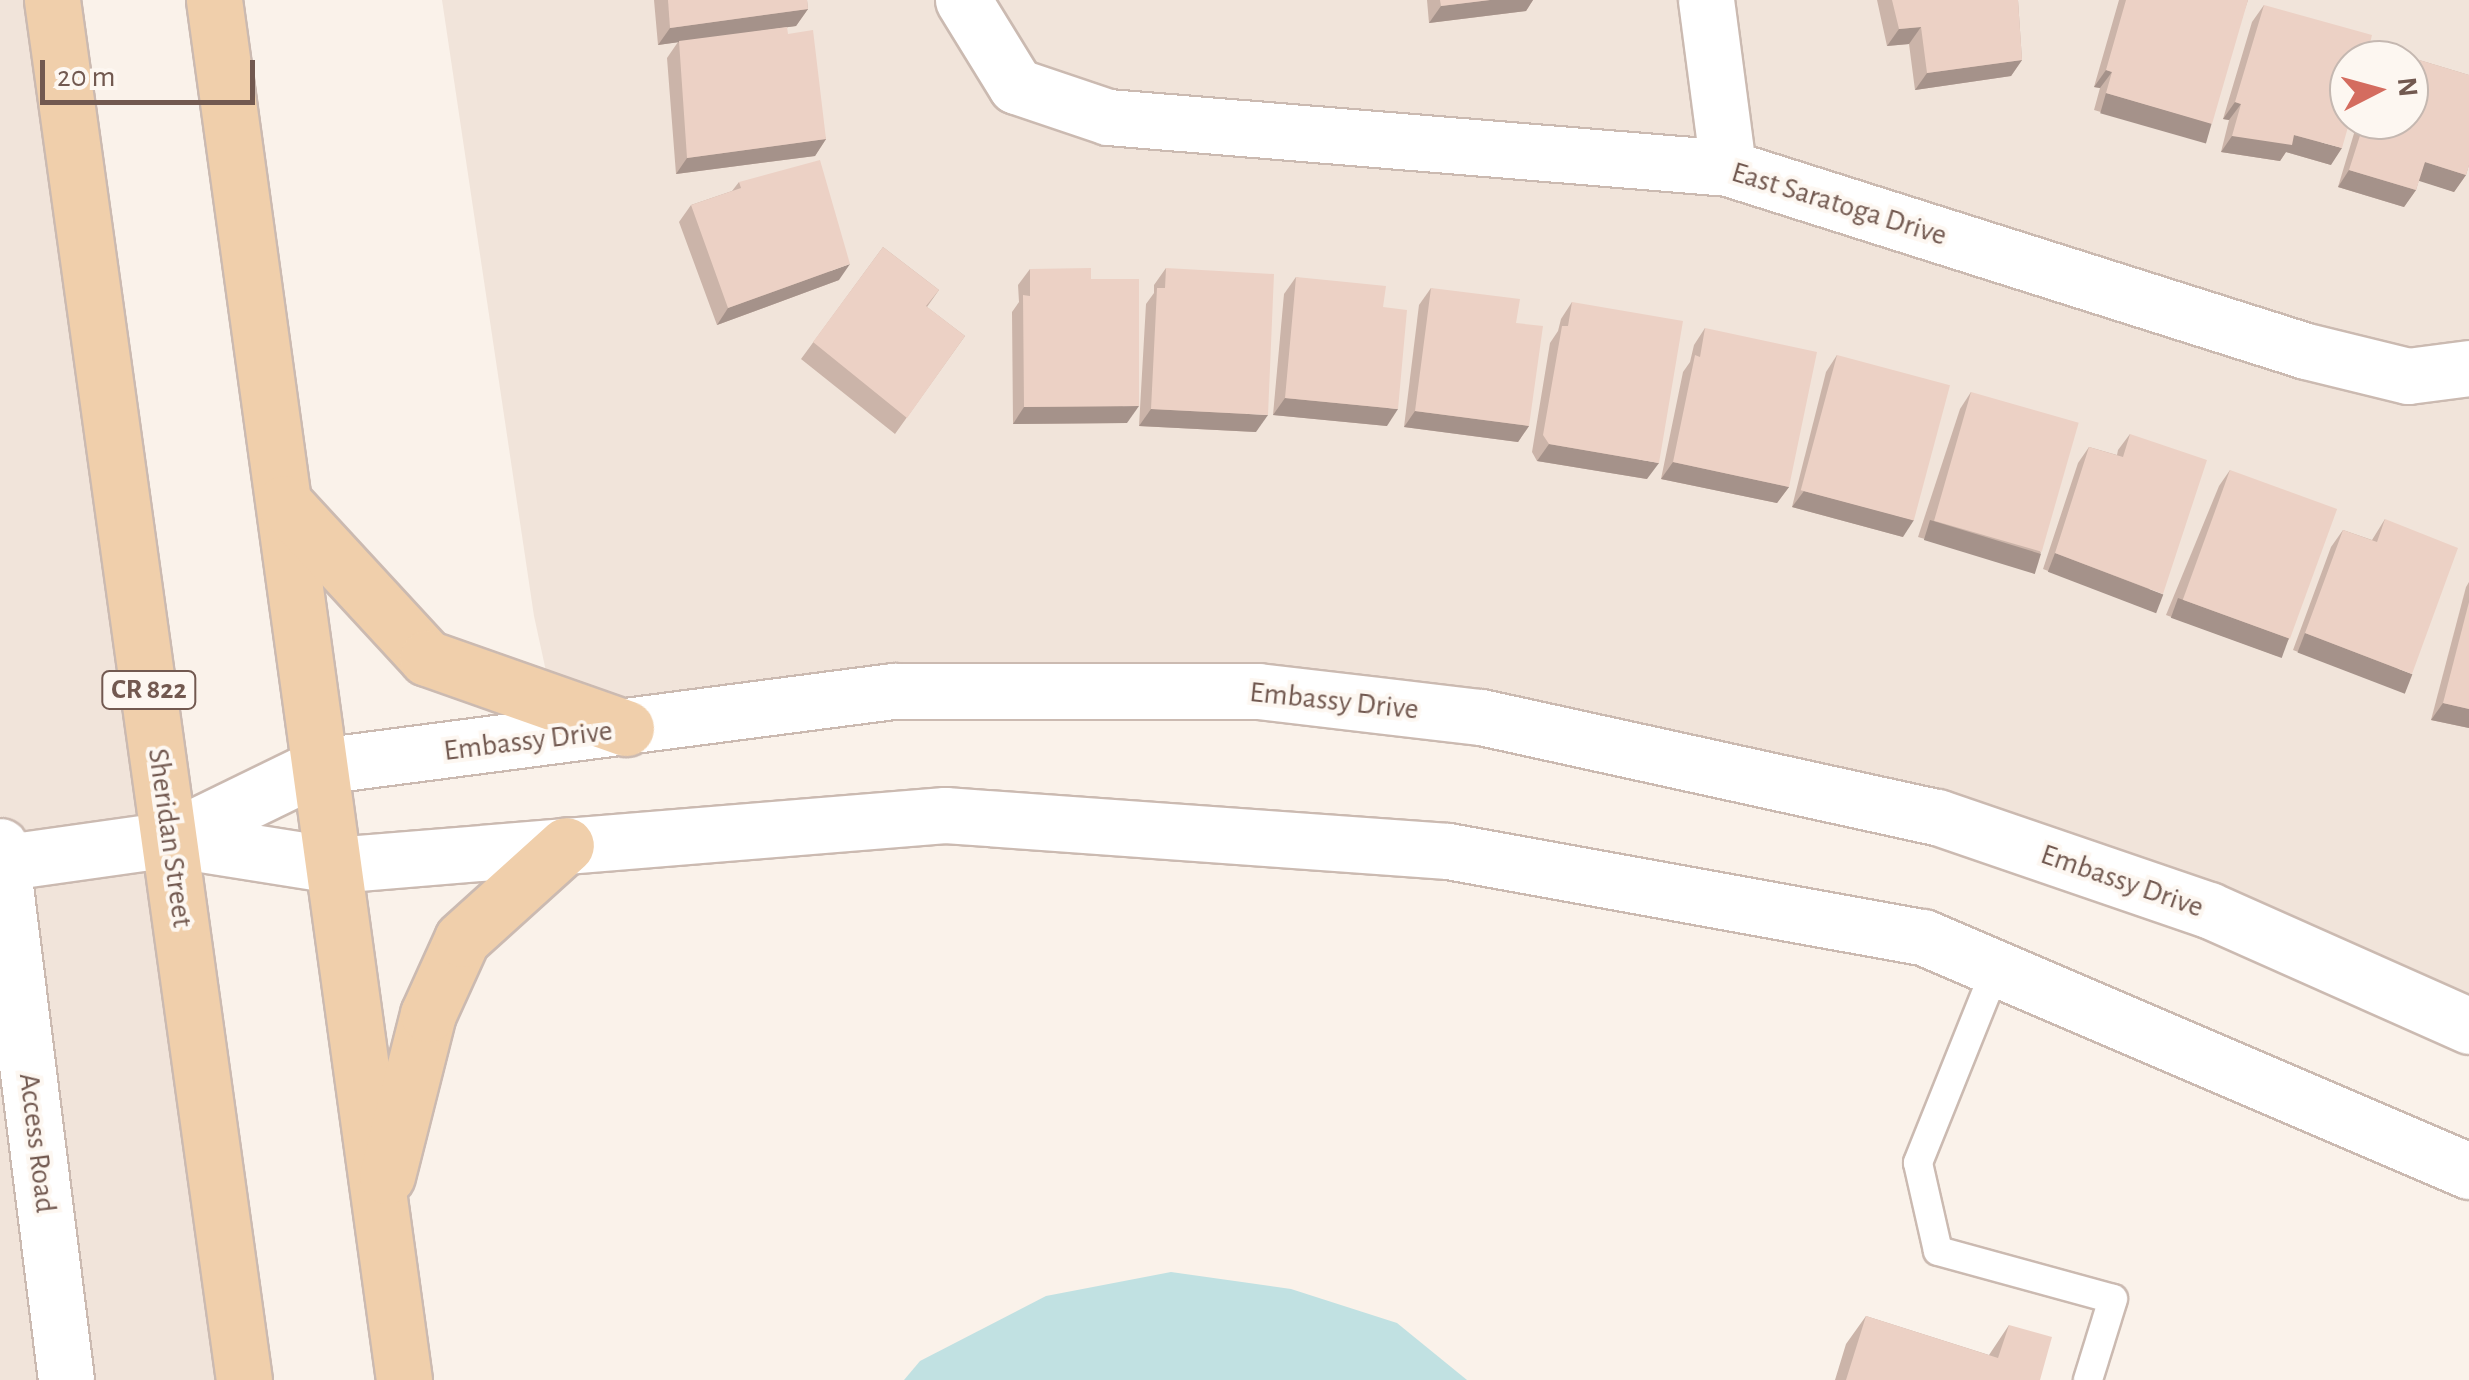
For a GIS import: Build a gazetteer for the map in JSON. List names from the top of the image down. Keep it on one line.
{"streets":{"main road":["CR 822","Sheridan Street"],"street":["East Saratoga Drive","Embassy Drive","Access Road"]},"crossings":[["Embassy Drive","Sheridan Street"]],"scale_bar":"20 m","north":"right"}
